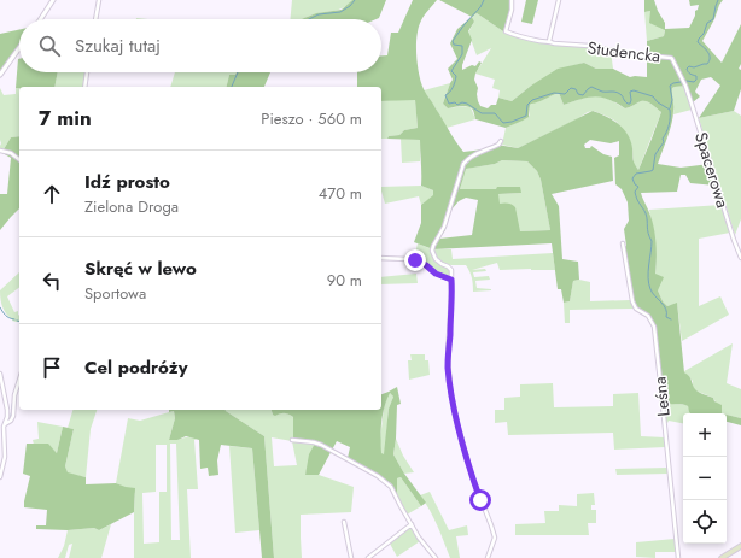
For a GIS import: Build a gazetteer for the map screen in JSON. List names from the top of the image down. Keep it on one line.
{"streets":{"street":["Studencka","Spacerowa","Leśna"]},"crossings":[["Studencka","Spacerowa"]],"page":{"search":"Szukaj tutaj","heading":["7 min","Pieszo · 560 m"],"list":[["Idź prosto","Zielona Droga","470 m"],["Skręć w lewo","Sportowa","90 m"],"Cel podróży"],"map_buttons":["+","−"]}}
